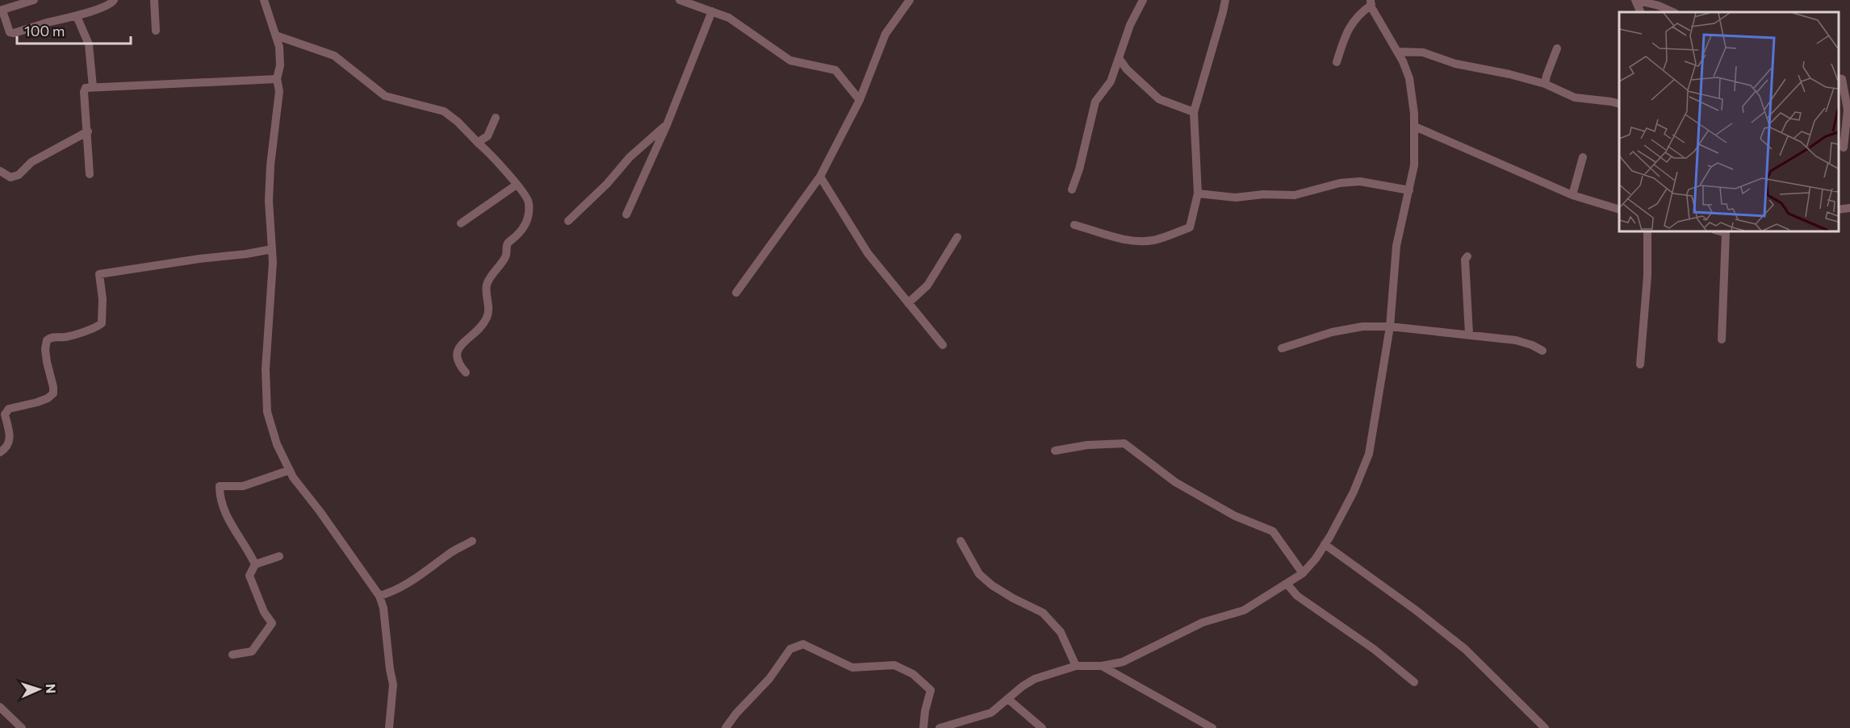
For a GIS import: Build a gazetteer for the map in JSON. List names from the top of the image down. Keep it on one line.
{"scale_bar":"100 m","north":"right"}
